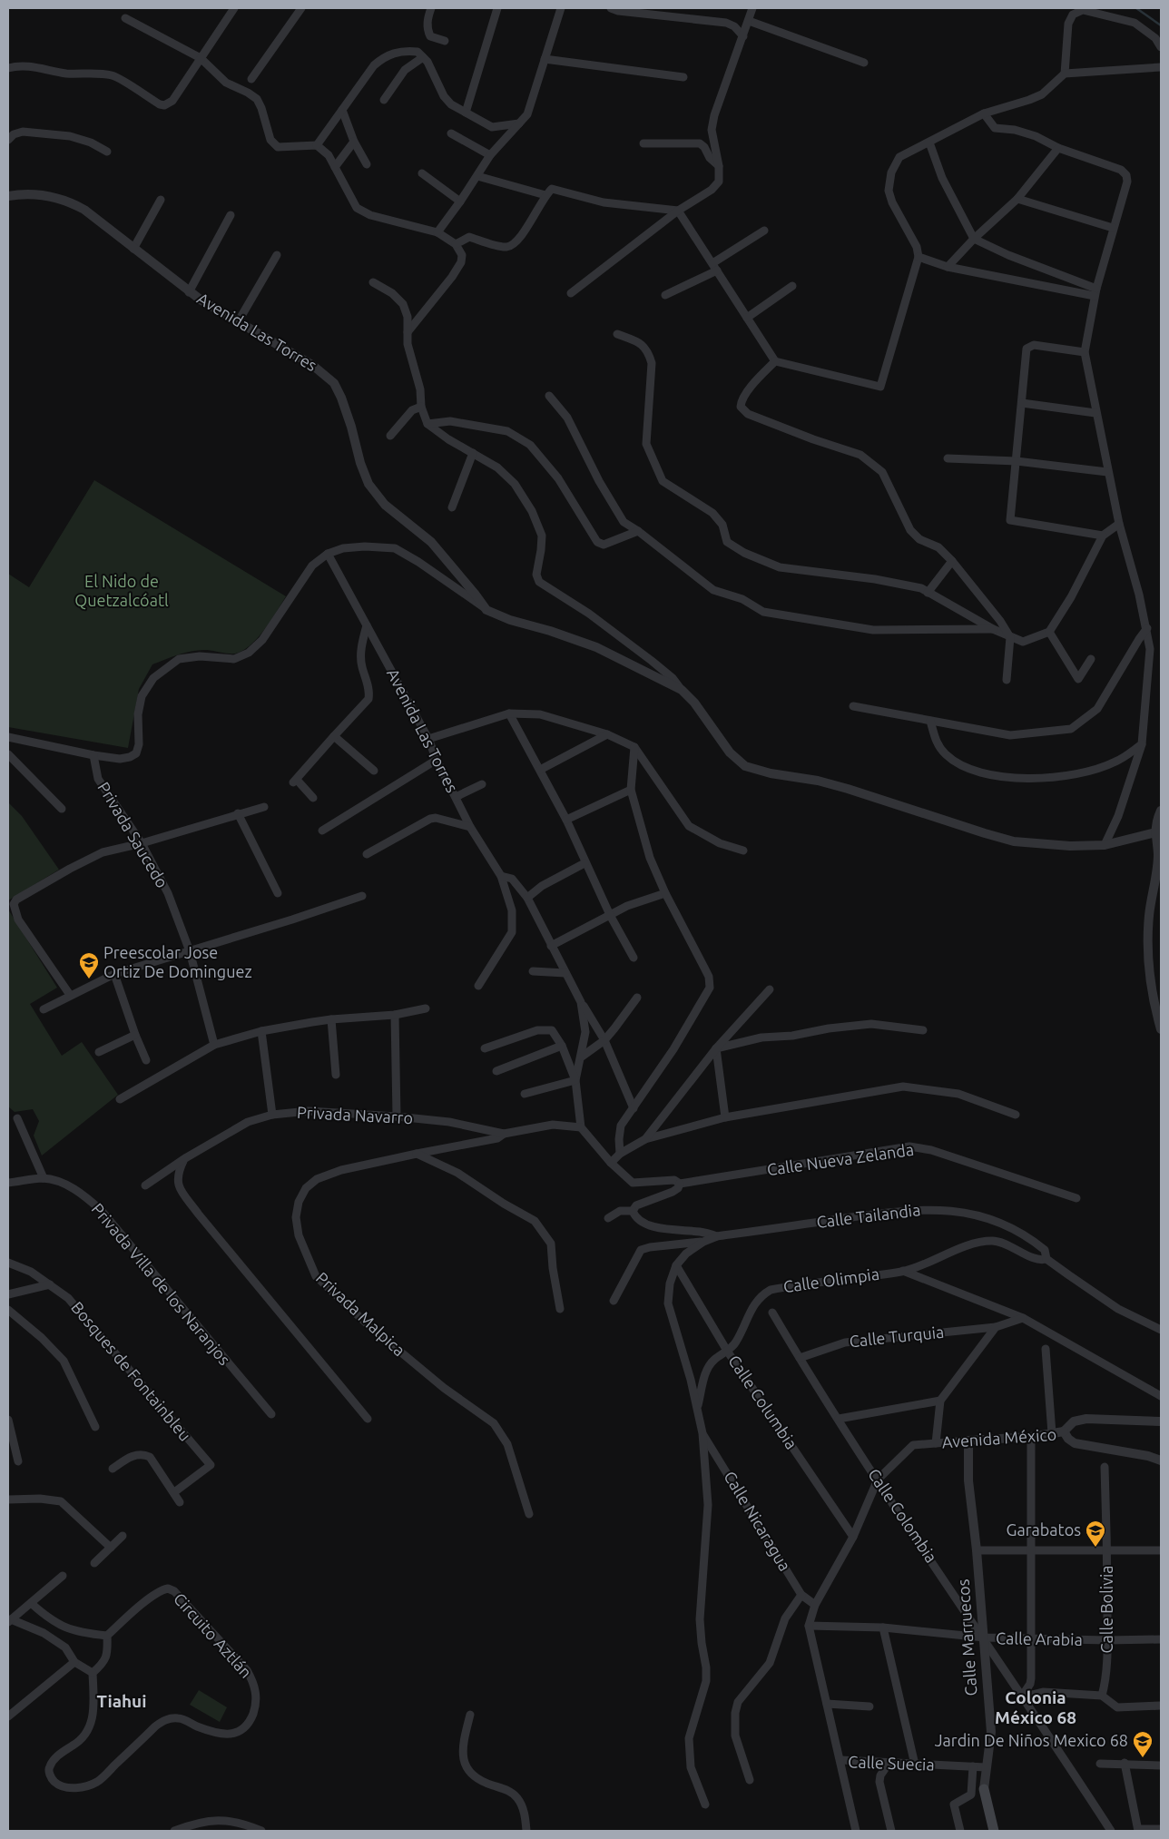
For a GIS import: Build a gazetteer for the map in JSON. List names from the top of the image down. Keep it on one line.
{"streets":{"main road":["Calle Marruecos"],"street":["Avenida Las Torres","Privada Saucedo","Privada Navarro","Calle Nueva Zelanda","Calle Tailandia","Calle Olimpia","Privada Villa de los Naranjos","Privada Malpica","Calle Turquia","Bosques de Fontainbleu","Calle Columbia","Avenida México","Calle Colombia","Calle Nicaragua","Calle Bolivia","Circuito Aztlán","Calle Arabia","Calle Suecia"]},"crossings":[["Privada Navarro","Privada Malpica"],["Calle Tailandia","Calle Olimpia"],["Calle Olimpia","Calle Columbia"],["Calle Turquia","Calle Colombia"],["Avenida México","Calle Colombia"],["Avenida México","Calle Marruecos"],["Calle Colombia","Calle Marruecos"],["Calle Colombia","Calle Arabia"],["Calle Bolivia","Calle Arabia"],["Calle Marruecos","Calle Arabia"],["Calle Marruecos","Calle Suecia"]],"districts":["Colonia México 68","Tiahui"],"parks":["El Nido de Quetzalcóatl"],"places":{"school or university":["Preescolar Jose Ortiz De Dominguez","Garabatos","Jardin De Niños Mexico 68"]}}
